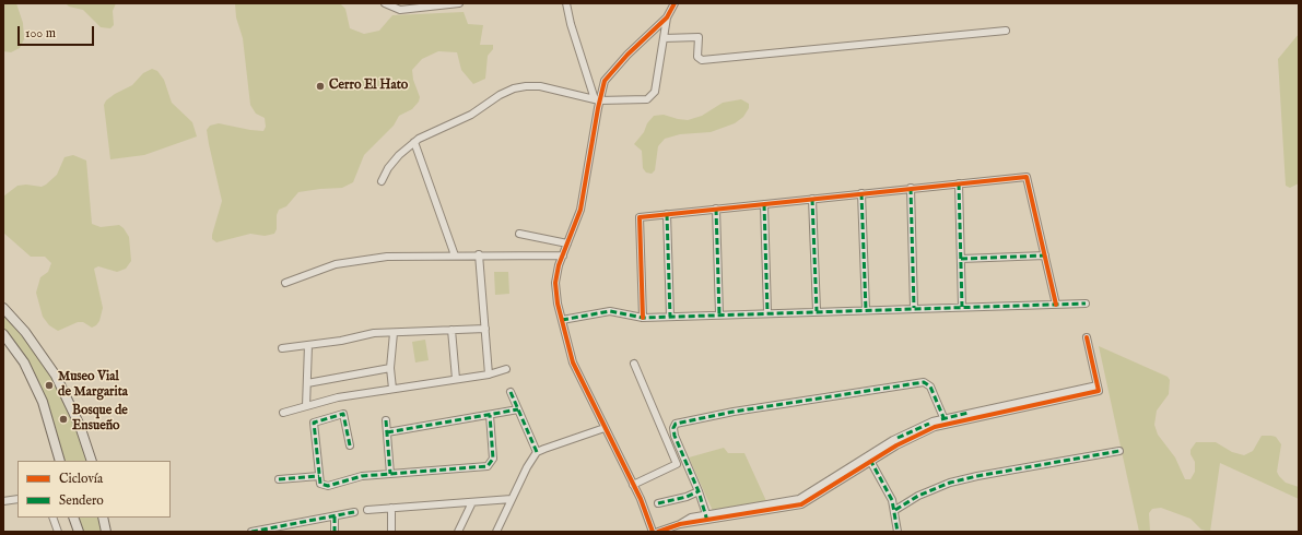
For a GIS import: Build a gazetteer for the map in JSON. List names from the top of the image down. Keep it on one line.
{"places":["Cerro El Hato","Museo Vial de Margarita","Bosque de Ensueño"],"legend":["Ciclovía","Sendero"],"scale_bar":"100 m"}
